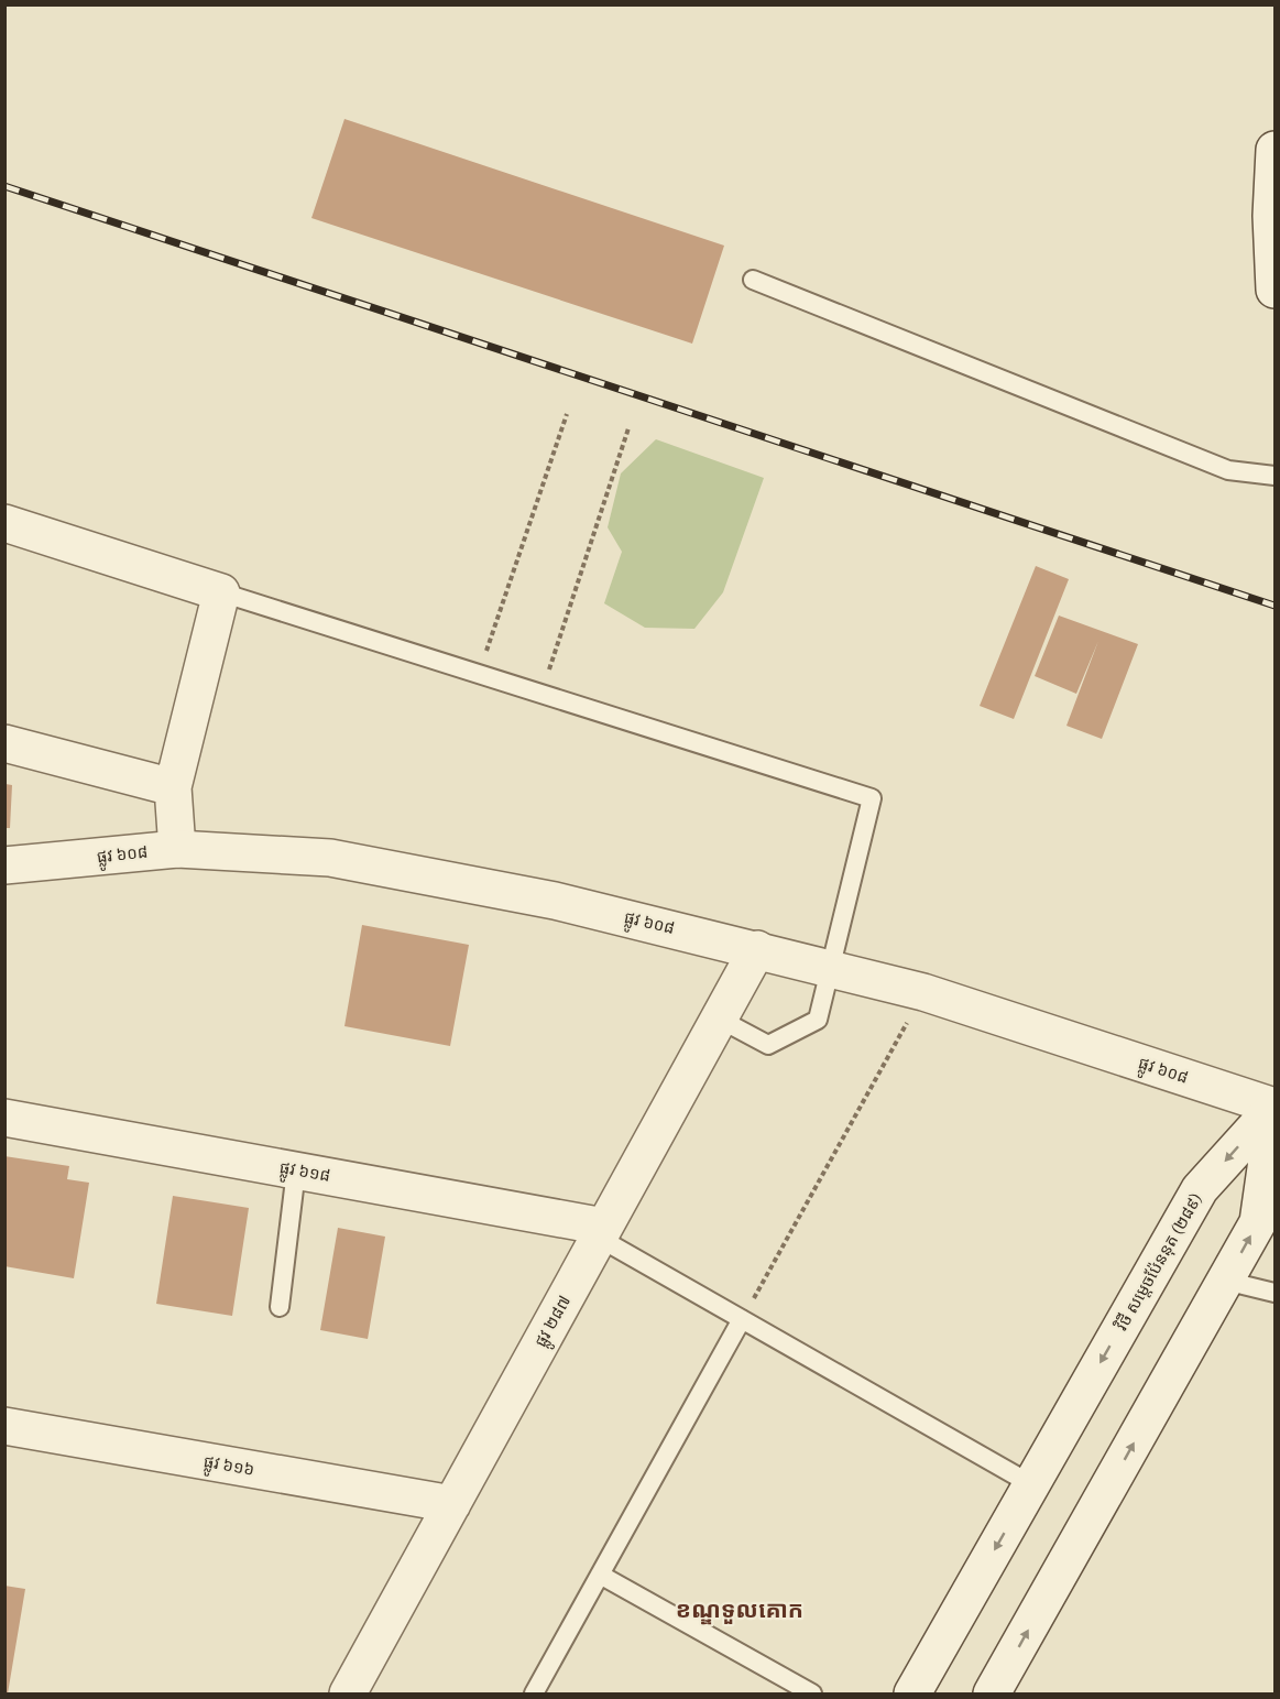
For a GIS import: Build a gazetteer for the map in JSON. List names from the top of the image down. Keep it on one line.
{"streets":{"street":["ផ្លូវ ៦០៨","ផ្លូវ ៦១៨","វិថី សម្តេចប៉ែននុត (២៨៩)","ផ្លូវ ២៨៧","ផ្លូវ ៦១៦"]},"crossings":[["ផ្លូវ ៦០៨","វិថី សម្តេចប៉ែននុត (២៨៩)"],["ផ្លូវ ៦០៨","ផ្លូវ ២៨៧"],["ផ្លូវ ៦១៨","ផ្លូវ ២៨៧"],["ផ្លូវ ២៨៧","ផ្លូវ ៦១៦"]],"districts":["ខណ្ឌទួលគោក"]}
